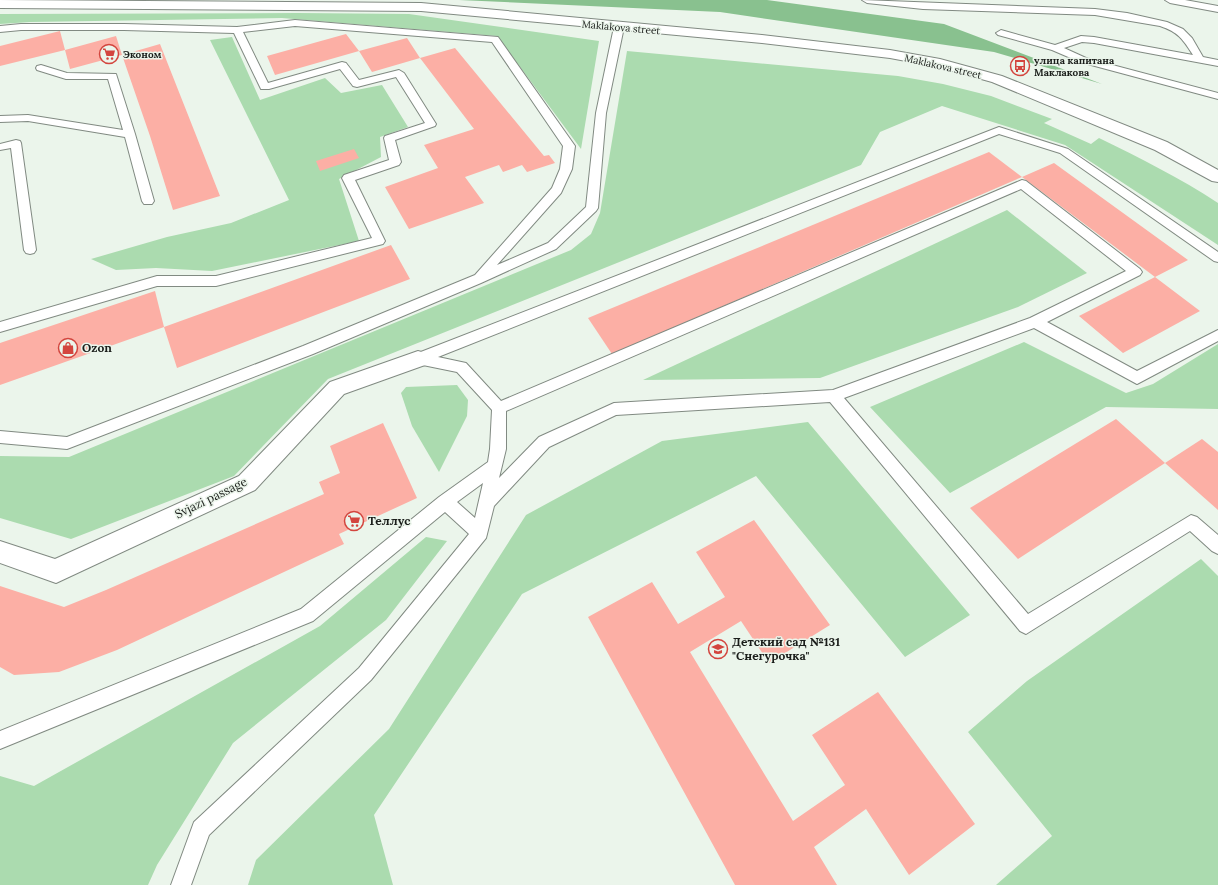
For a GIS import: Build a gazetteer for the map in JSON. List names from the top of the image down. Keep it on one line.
{"streets":{"street":["Maklakova street","Svjazi passage"]},"places":{"supermarket":["Эконом","Теллус"],"bus stop":["улица капитана Маклакова"],"shop":["Ozon"],"school or university":["Детский сад №131 \"Снегурочка\""]}}
